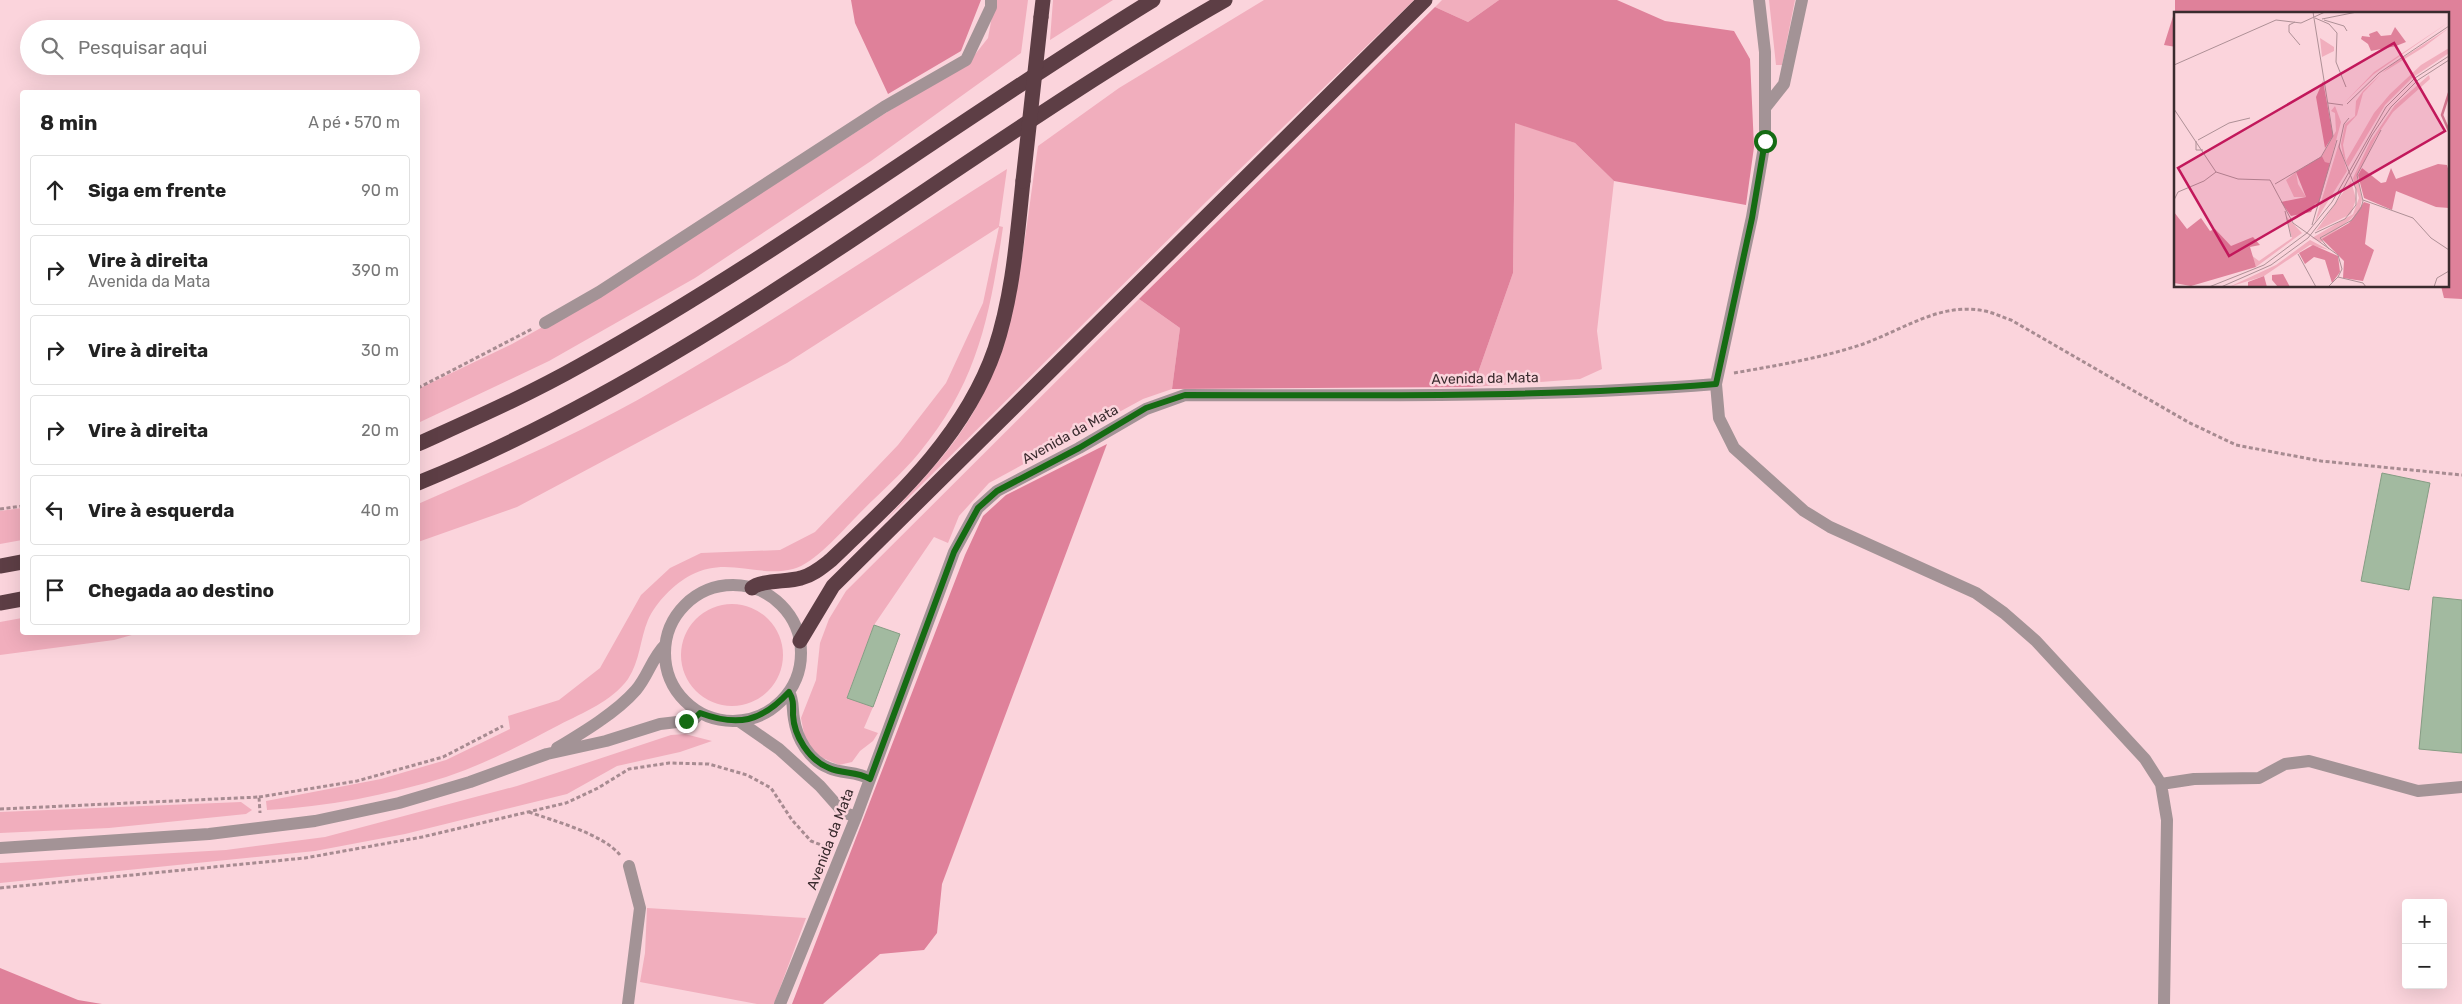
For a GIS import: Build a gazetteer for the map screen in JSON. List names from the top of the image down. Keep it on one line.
{"streets":{"street":["Avenida da Mata"]},"page":{"search":"Pesquisar aqui","heading":["8 min","A pé · 570 m"],"list":[["Siga em frente","90 m"],["Vire à direita","Avenida da Mata","390 m"],["Vire à direita","30 m"],["Vire à direita","20 m"],["Vire à esquerda","40 m"],"Chegada ao destino"],"map_buttons":["+","−"]}}
